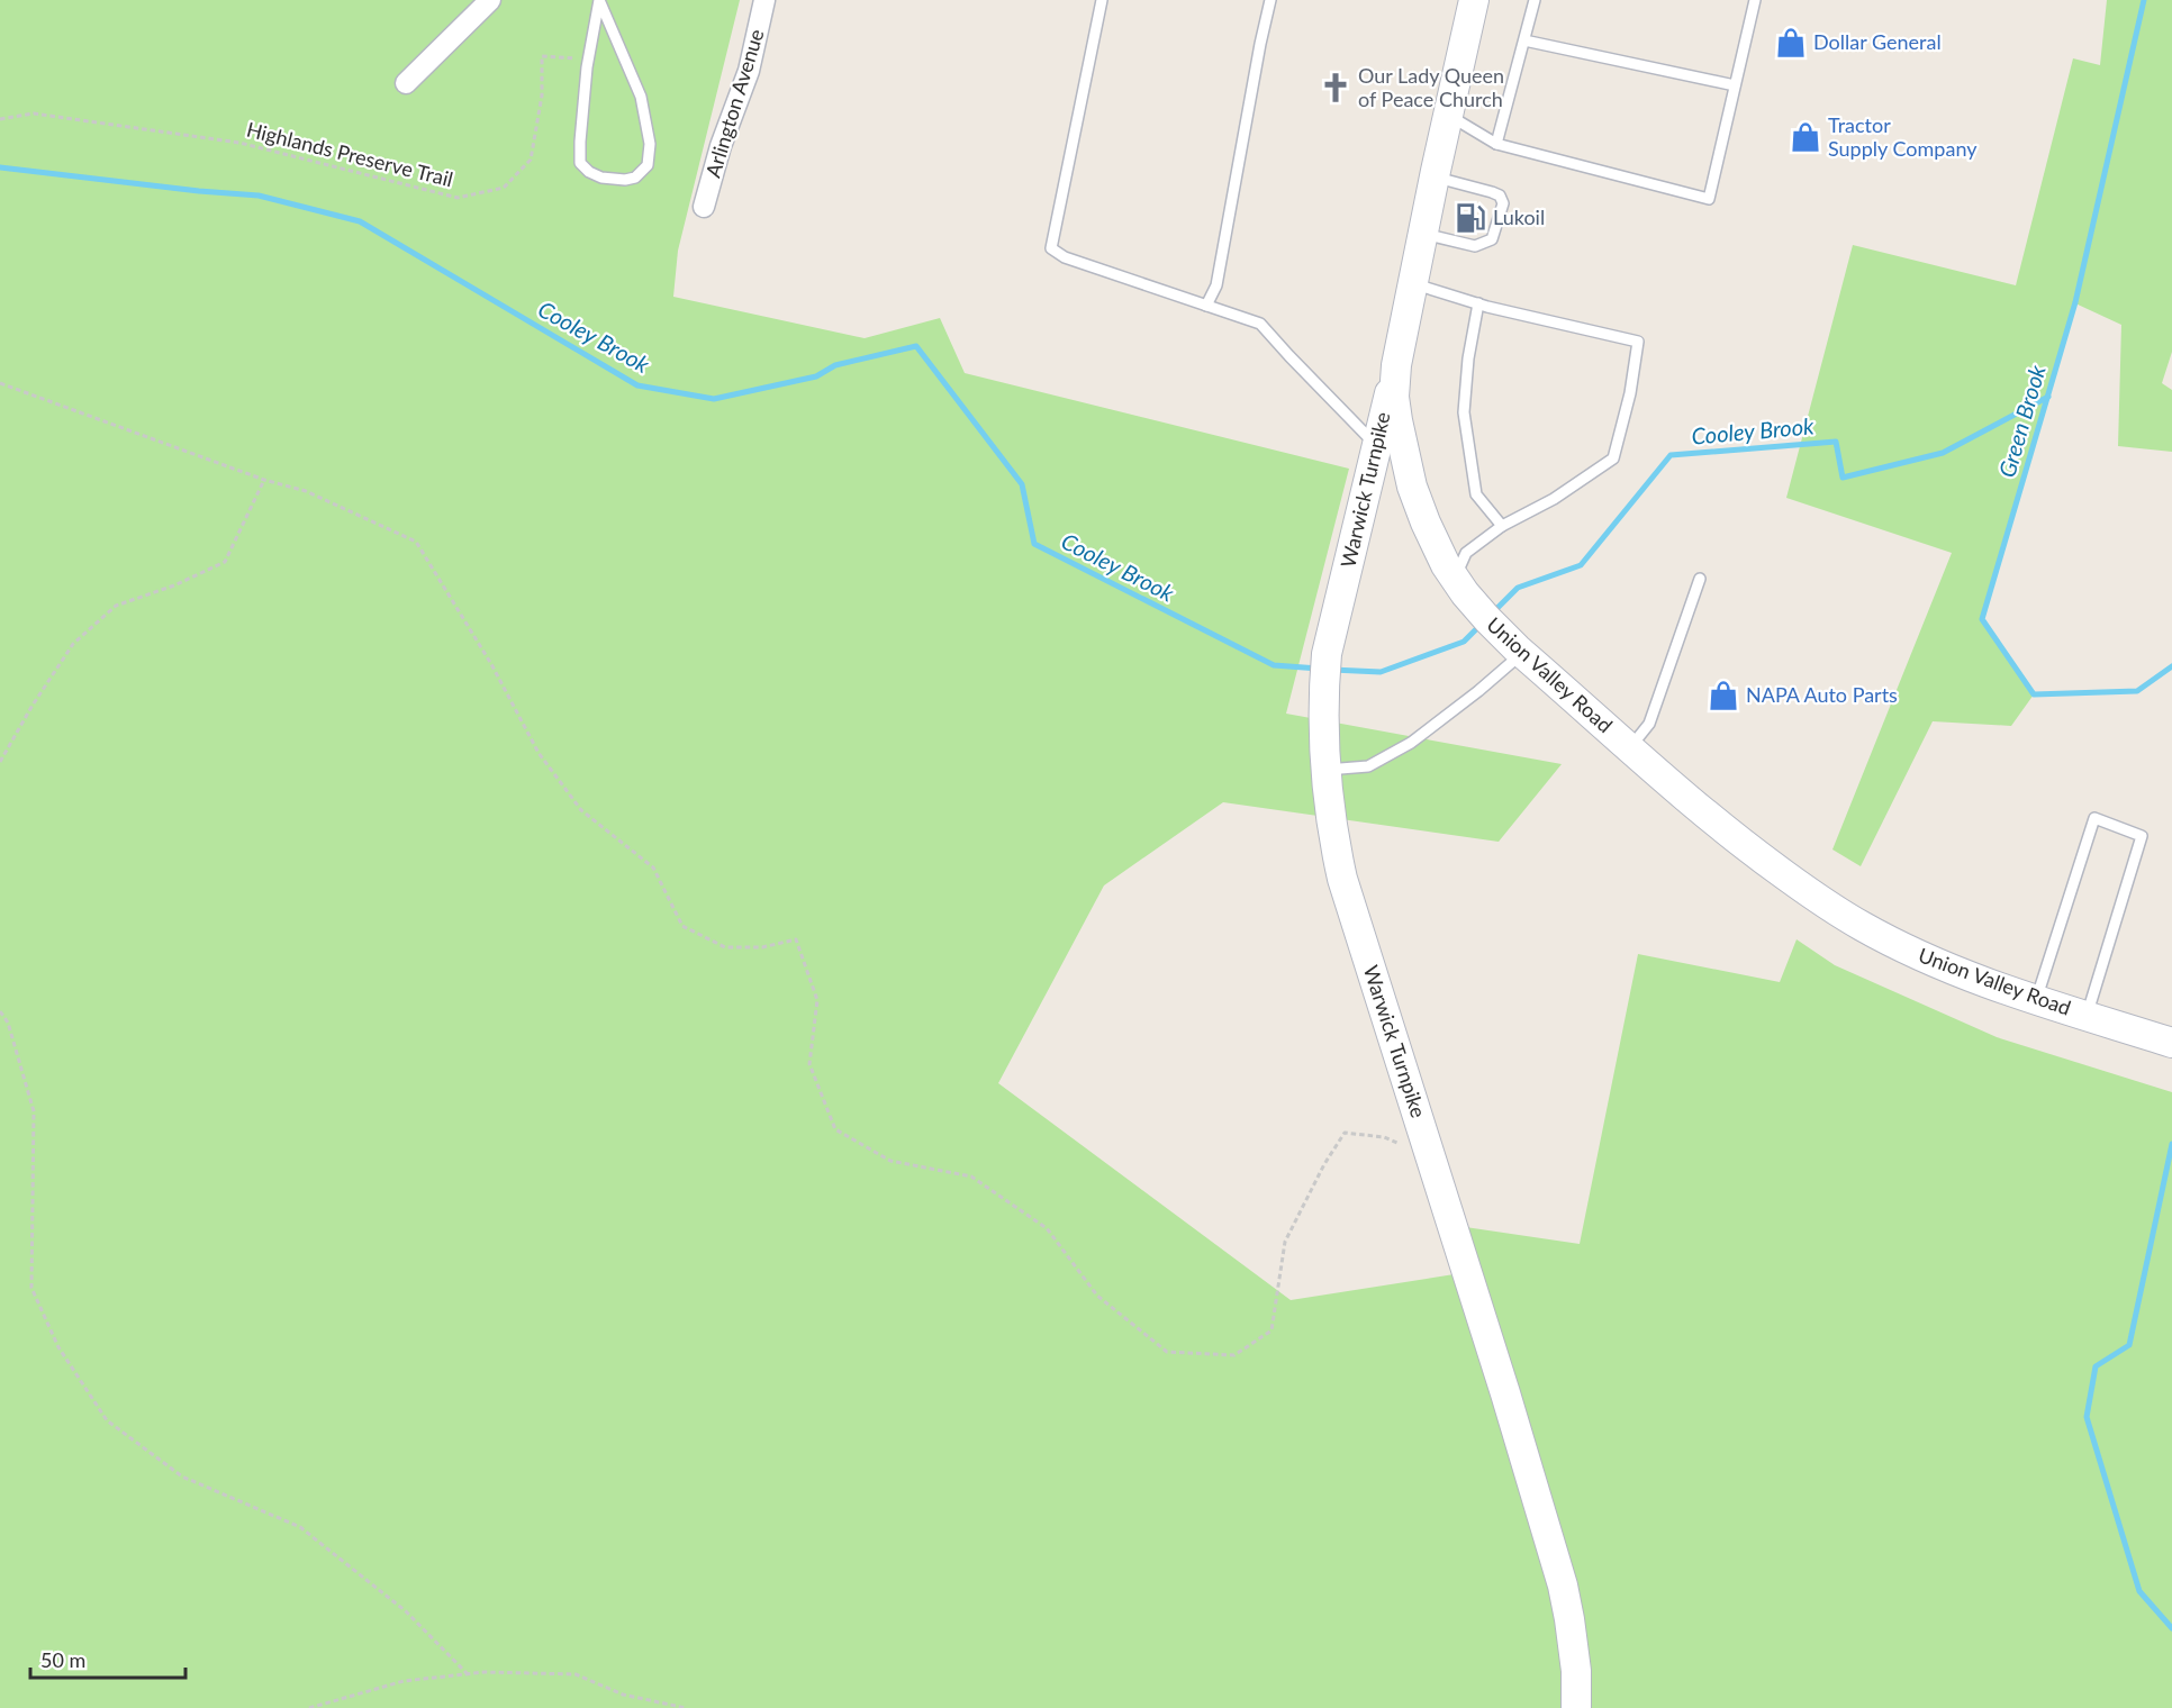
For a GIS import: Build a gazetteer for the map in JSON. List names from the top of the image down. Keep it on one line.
{"streets":{"main road":["Warwick Turnpike","Union Valley Road"],"street":["Arlington Avenue"],"path":["Highlands Preserve Trail"]},"crossings":[["Warwick Turnpike","Union Valley Road"]],"water":["Cooley Brook","Green Brook"],"places":{"shop":["Dollar General","Tractor Supply Company","NAPA Auto Parts"],"church":["Our Lady Queen of Peace Church"],"fuel station":["Lukoil"]},"scale_bar":"50 m"}
